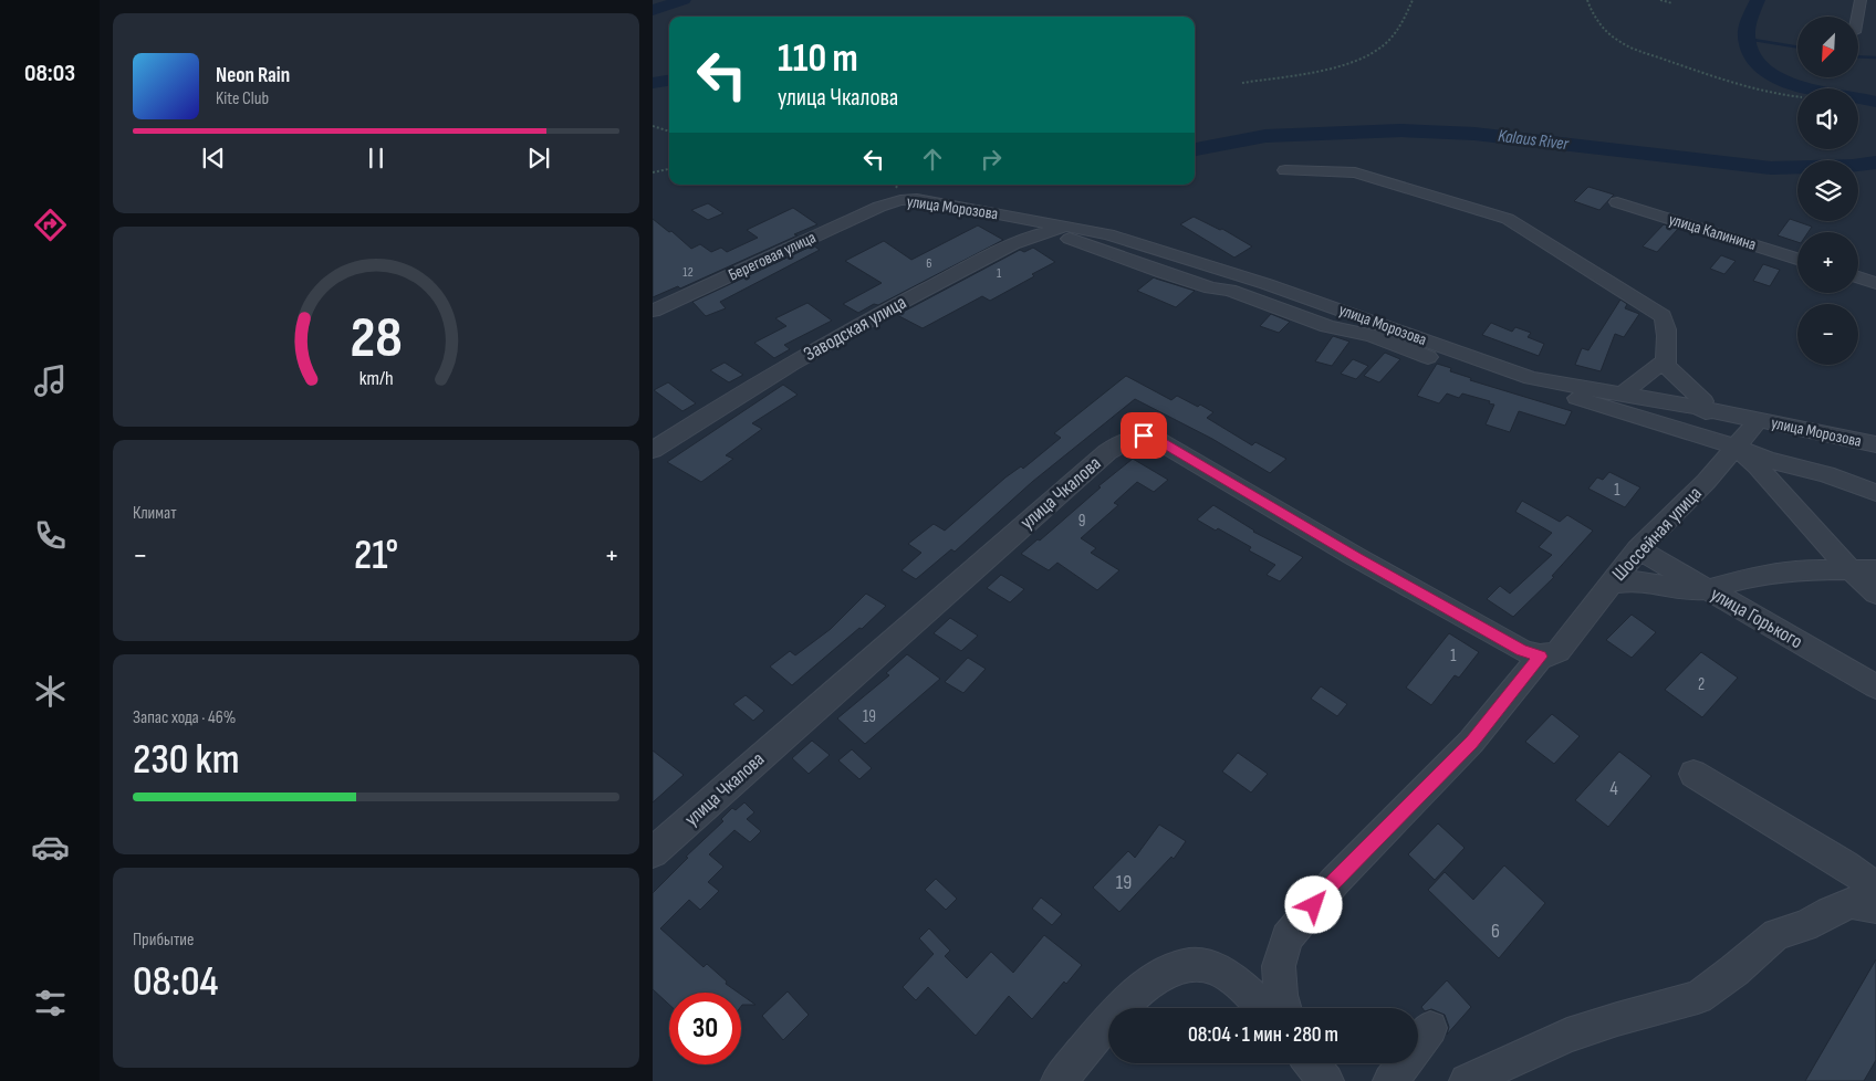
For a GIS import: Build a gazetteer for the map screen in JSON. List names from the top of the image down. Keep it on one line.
{"streets":{"street":["улица Морозова","улица Калинина","Береговая улица","Заводская улица","улица Чкалова","Шоссейная улица","улица Горького"]},"crossings":[["улица Морозова","Береговая улица"],["улица Морозова","Заводская улица"],["улица Морозова","Шоссейная улица"],["улица Чкалова","Шоссейная улица"],["Шоссейная улица","улица Горького"]],"water":["Kalaus River"],"house_numbers":["6","12","1","1","9","1","2","19","4","19","6"],"north":"bottom left","page":{"tabs":"08:03","map_buttons":["+","−"],"turn":["110 m","улица Чкалова"],"song":["Neon Rain","Kite Club"],"tile":["Климат",["Запас хода · 46%","230 km"],["Прибытие","08:04"]],"heat":["−","21°","+"],"limit":"30","trip":"08:04 · 1 мин · 280 m","gauge":["28","km/h"]}}
